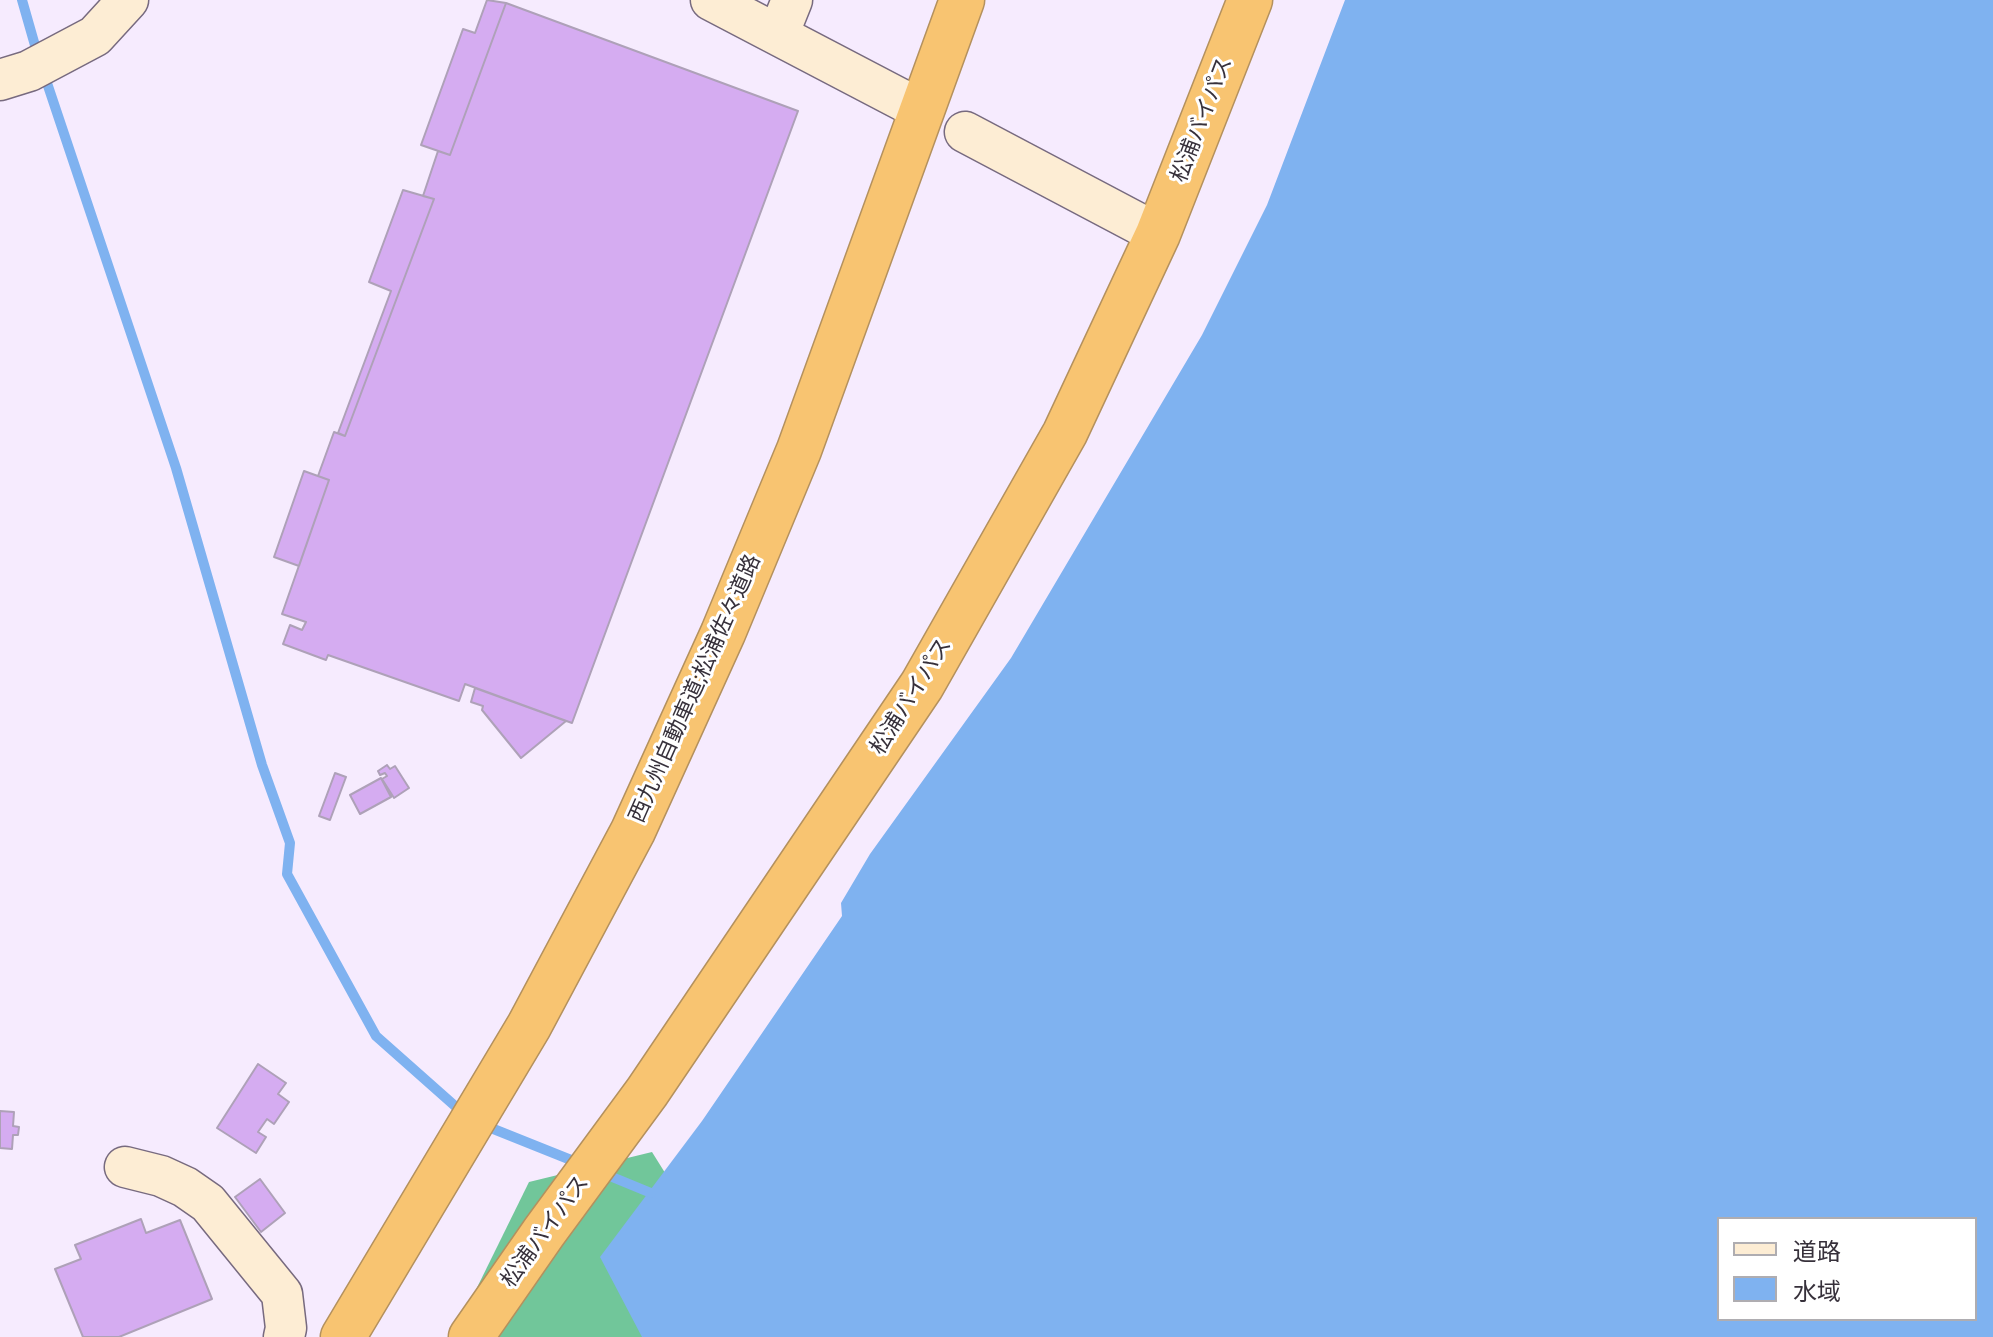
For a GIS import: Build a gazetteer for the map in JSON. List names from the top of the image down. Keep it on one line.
{"streets":{"highway":["松浦バイパス","西九州自動車道;松浦佐々道路"]},"legend":["道路","水域"]}
